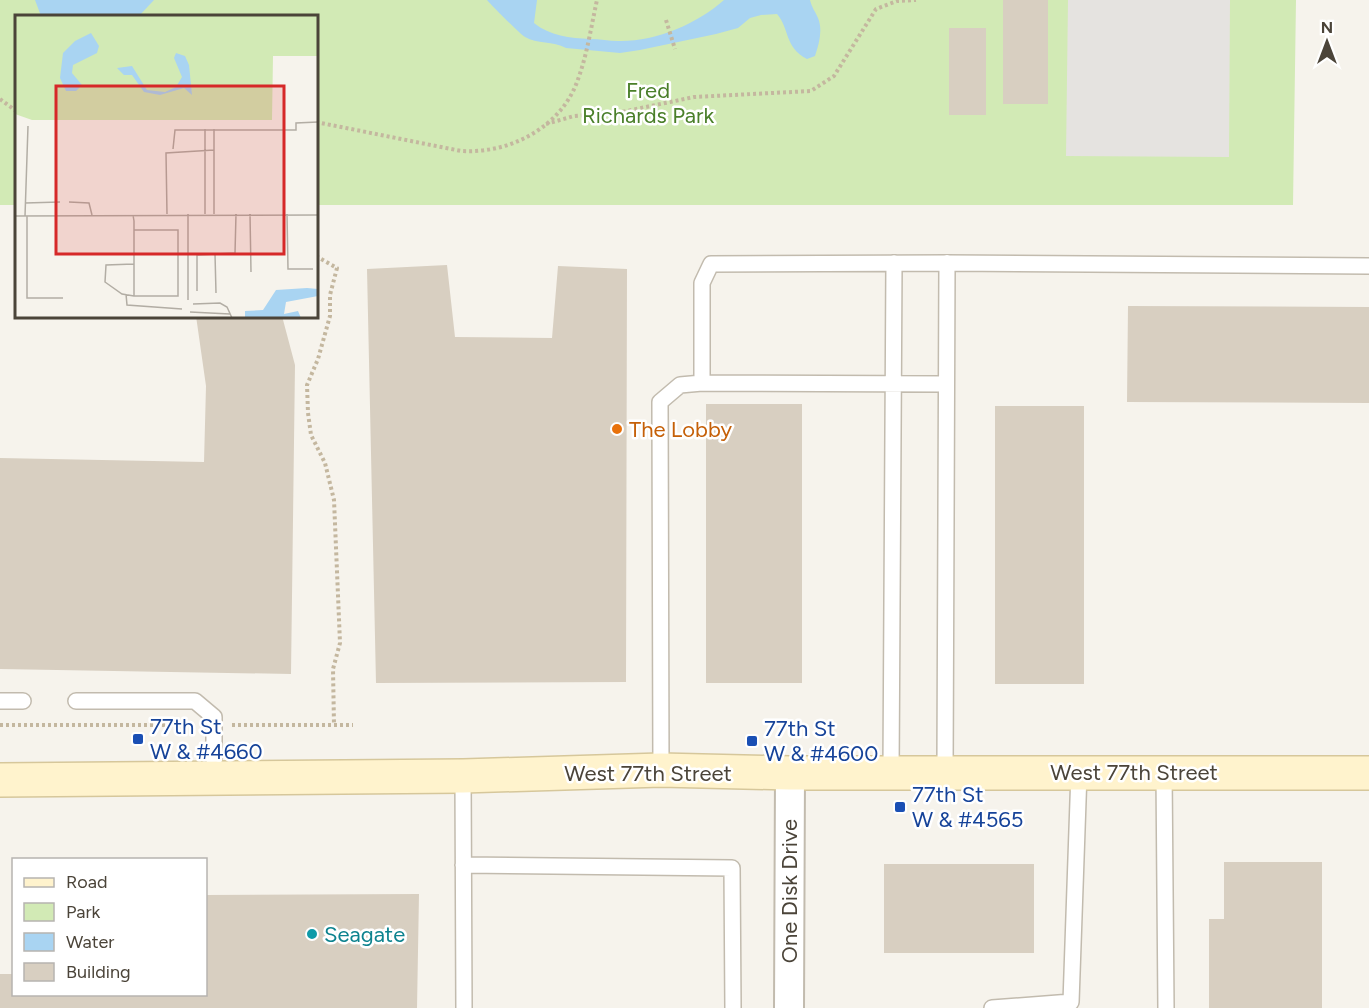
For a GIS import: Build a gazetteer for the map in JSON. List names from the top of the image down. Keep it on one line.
{"streets":{"street":["West 77th Street","One Disk Drive"]},"crossings":[["West 77th Street","One Disk Drive"]],"parks":["Fred Richards Park"],"places":{"other":["The Lobby","Seagate"],"transit":["77th St W & #4660","77th St W & #4600","77th St W & #4565"]},"legend":["Road","Park","Water","Building"],"north":"top"}
